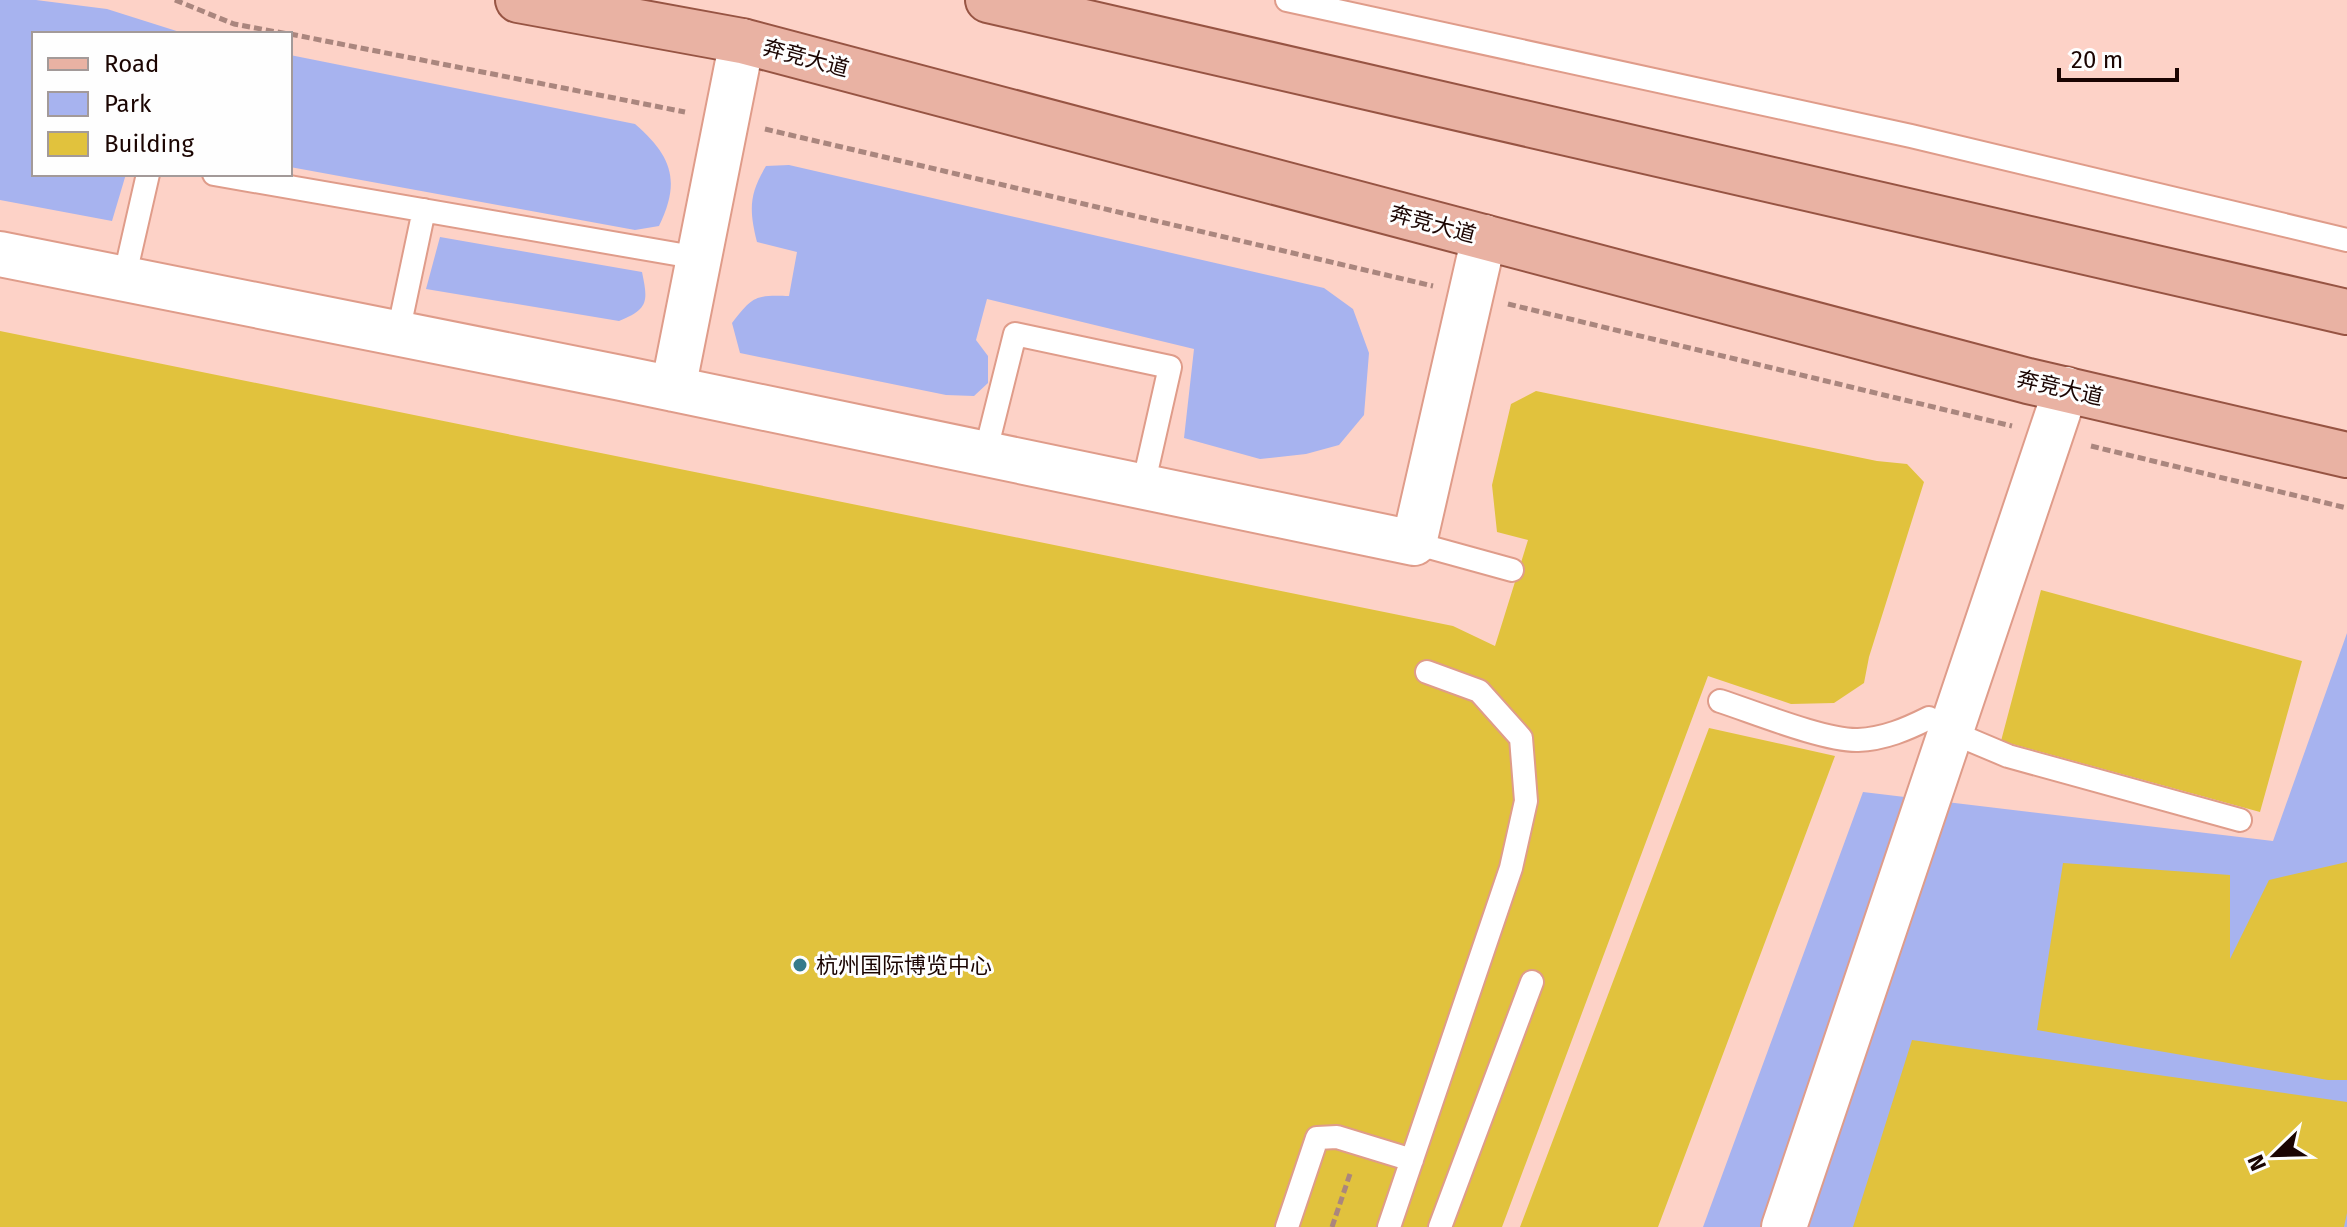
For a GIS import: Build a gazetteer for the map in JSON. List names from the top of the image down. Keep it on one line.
{"streets":{"main road":["奔竞大道"]},"places":["杭州国际博览中心"],"legend":["Road","Park","Building"],"scale_bar":"20 m","north":"bottom left"}
